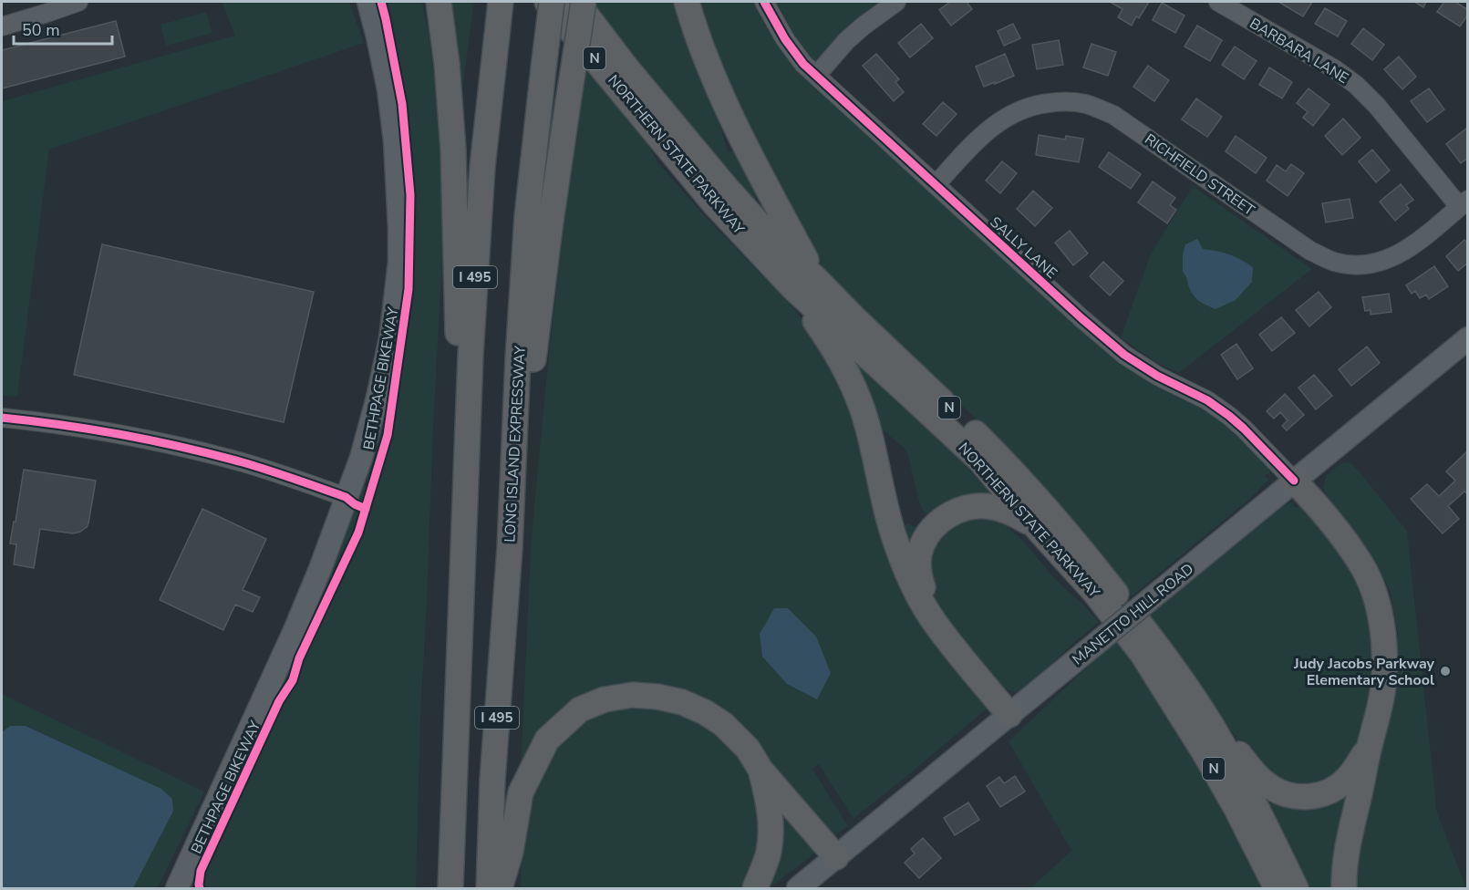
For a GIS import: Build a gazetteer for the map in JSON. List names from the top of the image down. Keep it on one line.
{"streets":{"highway":["N","NORTHERN STATE PARKWAY","I 495","LONG ISLAND EXPRESSWAY"],"main road":["MANETTO HILL ROAD"],"street":["BARBARA LANE","RICHFIELD STREET","SALLY LANE"],"cycle path":["BETHPAGE BIKEWAY"]},"crossings":[["BARBARA LANE","RICHFIELD STREET"],["RICHFIELD STREET","SALLY LANE"],["SALLY LANE","MANETTO HILL ROAD"]],"places":["Judy Jacobs Parkway Elementary School"],"scale_bar":"50 m"}
